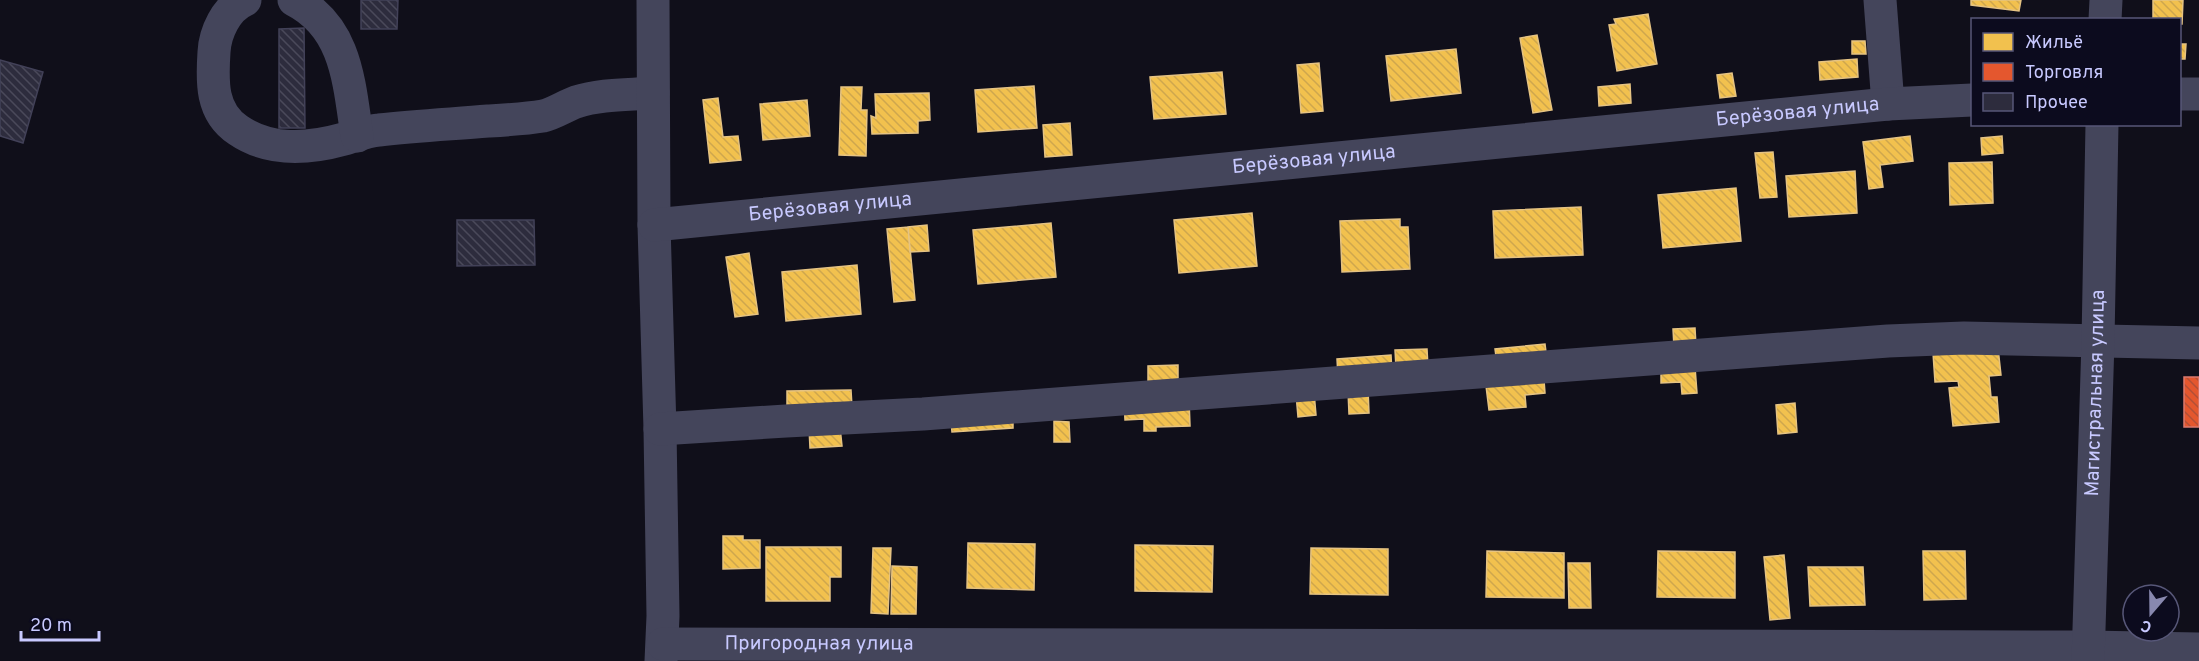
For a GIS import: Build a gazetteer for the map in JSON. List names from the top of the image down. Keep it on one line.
{"streets":{"street":["Берёзовая улица","Магистральная улица","Пригородная улица"]},"crossings":[["Магистральная улица","Пригородная улица"]],"legend":["Жильё","Торговля","Прочее"],"scale_bar":"20 m","north":"bottom"}
